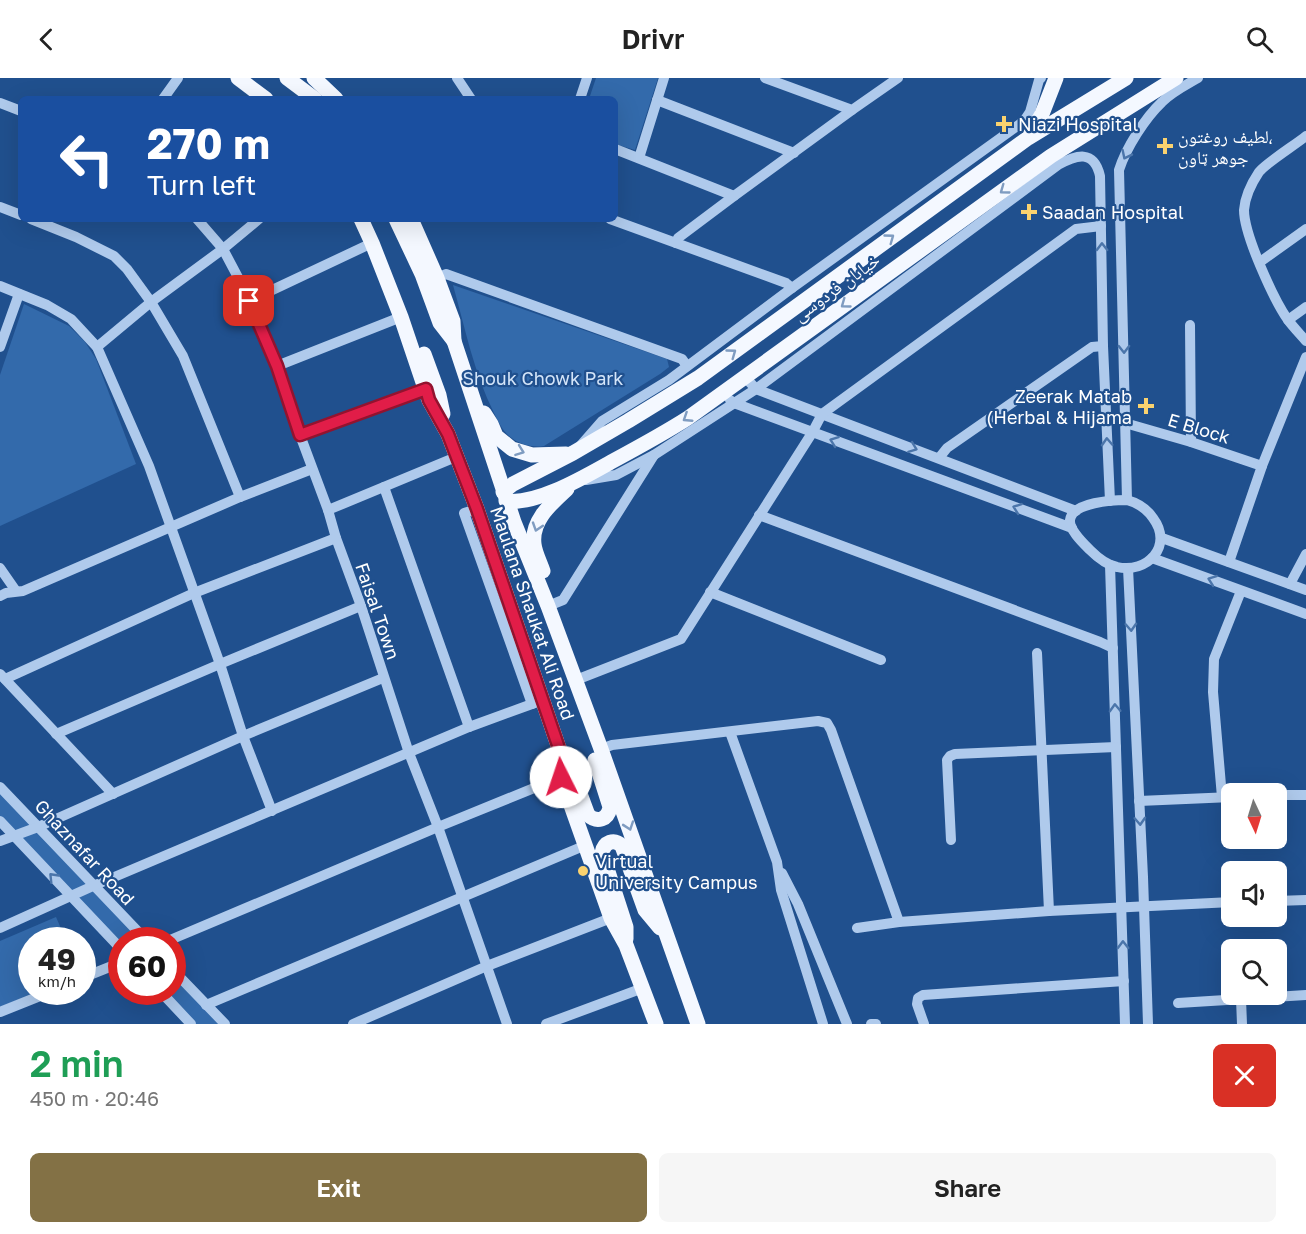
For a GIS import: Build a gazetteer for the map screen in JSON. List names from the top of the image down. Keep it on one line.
{"streets":{"main road":["خیابان فردوسی","Maulana Shaukat Ali Road"],"street":["E Block","Faisal Town","Ghaznafar Road"]},"crossings":[["خیابان فردوسی","Maulana Shaukat Ali Road"]],"parks":["Shouk Chowk Park"],"places":{"health":["Niazi Hospital","لطیف روغتون، جوهر ټاون","Saadan Hospital","Zeerak Matab (Herbal & Hijama"],"other":["Virtual University Campus"]},"north":"bottom","page":{"header":"Drivr","turn":["270 m","Turn left"],"speed":"49 km/h","limit":"60","heading":["2 min","450 m · 20:46"],"buttons":["Exit","Share"]}}
